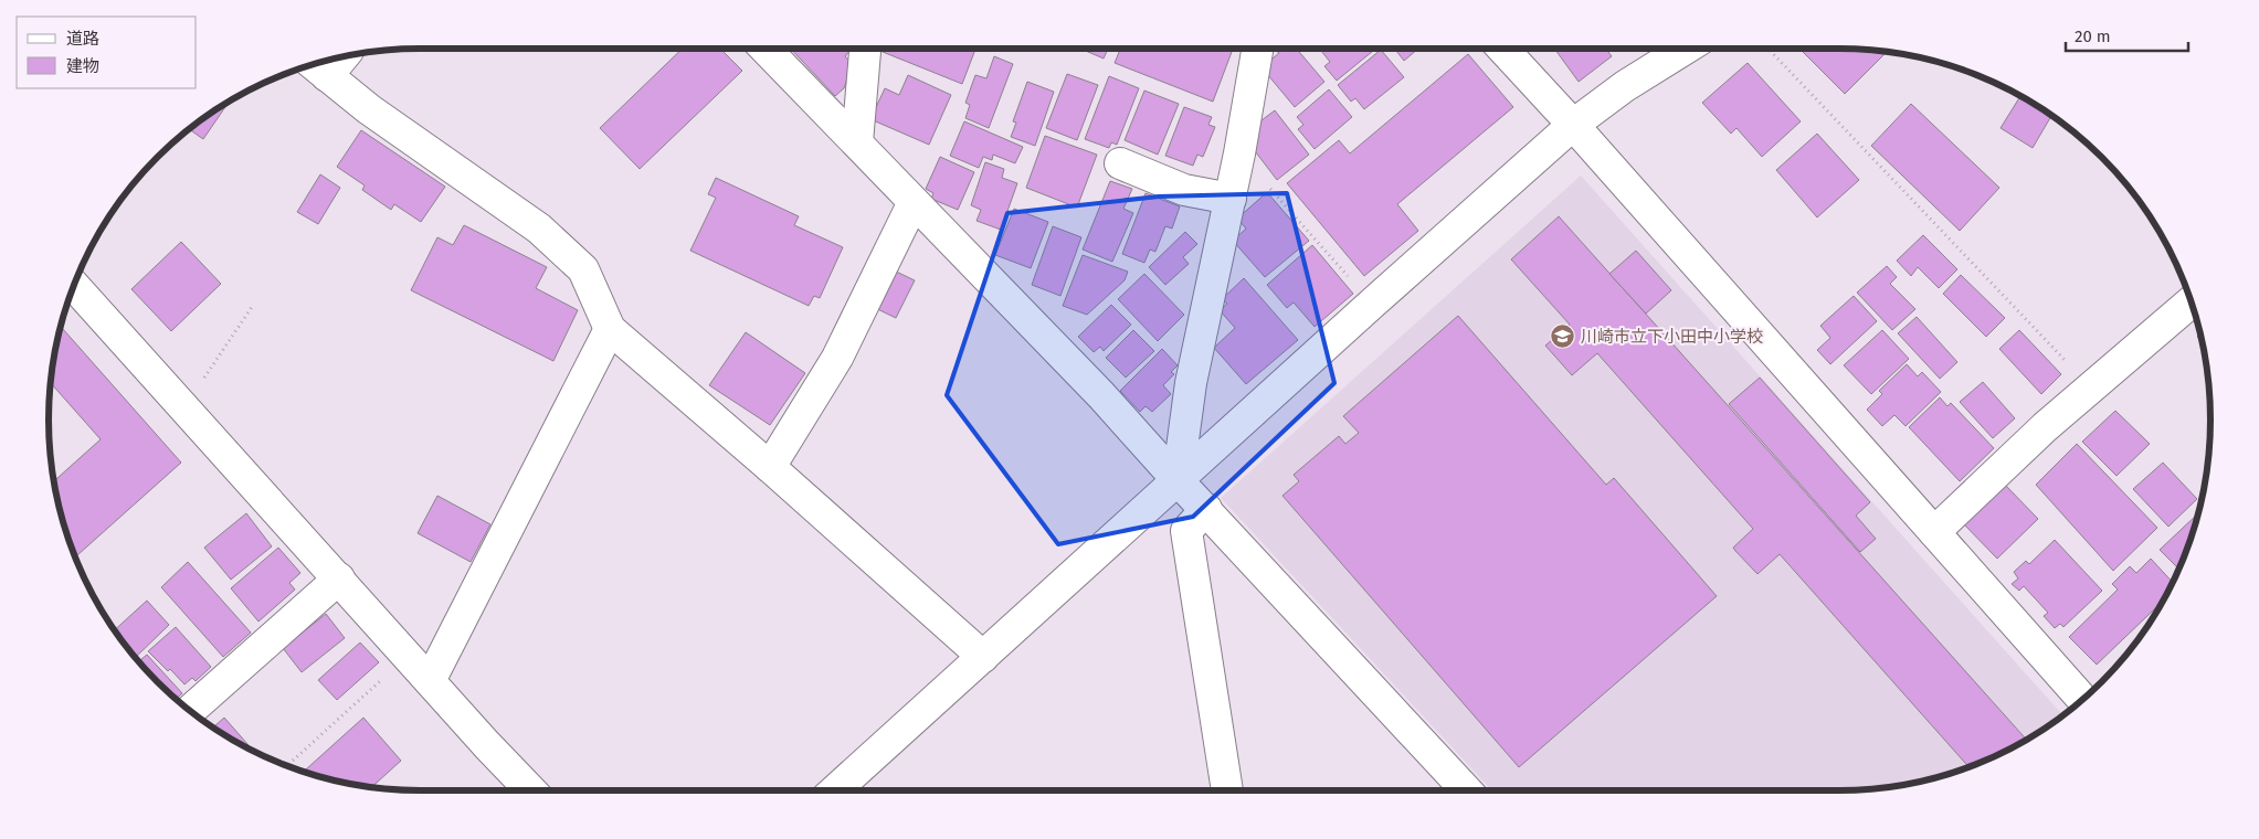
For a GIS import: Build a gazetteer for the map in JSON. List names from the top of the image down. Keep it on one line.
{"places":{"school or university":["川崎市立下小田中小学校"]},"legend":["道路","建物"],"scale_bar":"20 m"}
